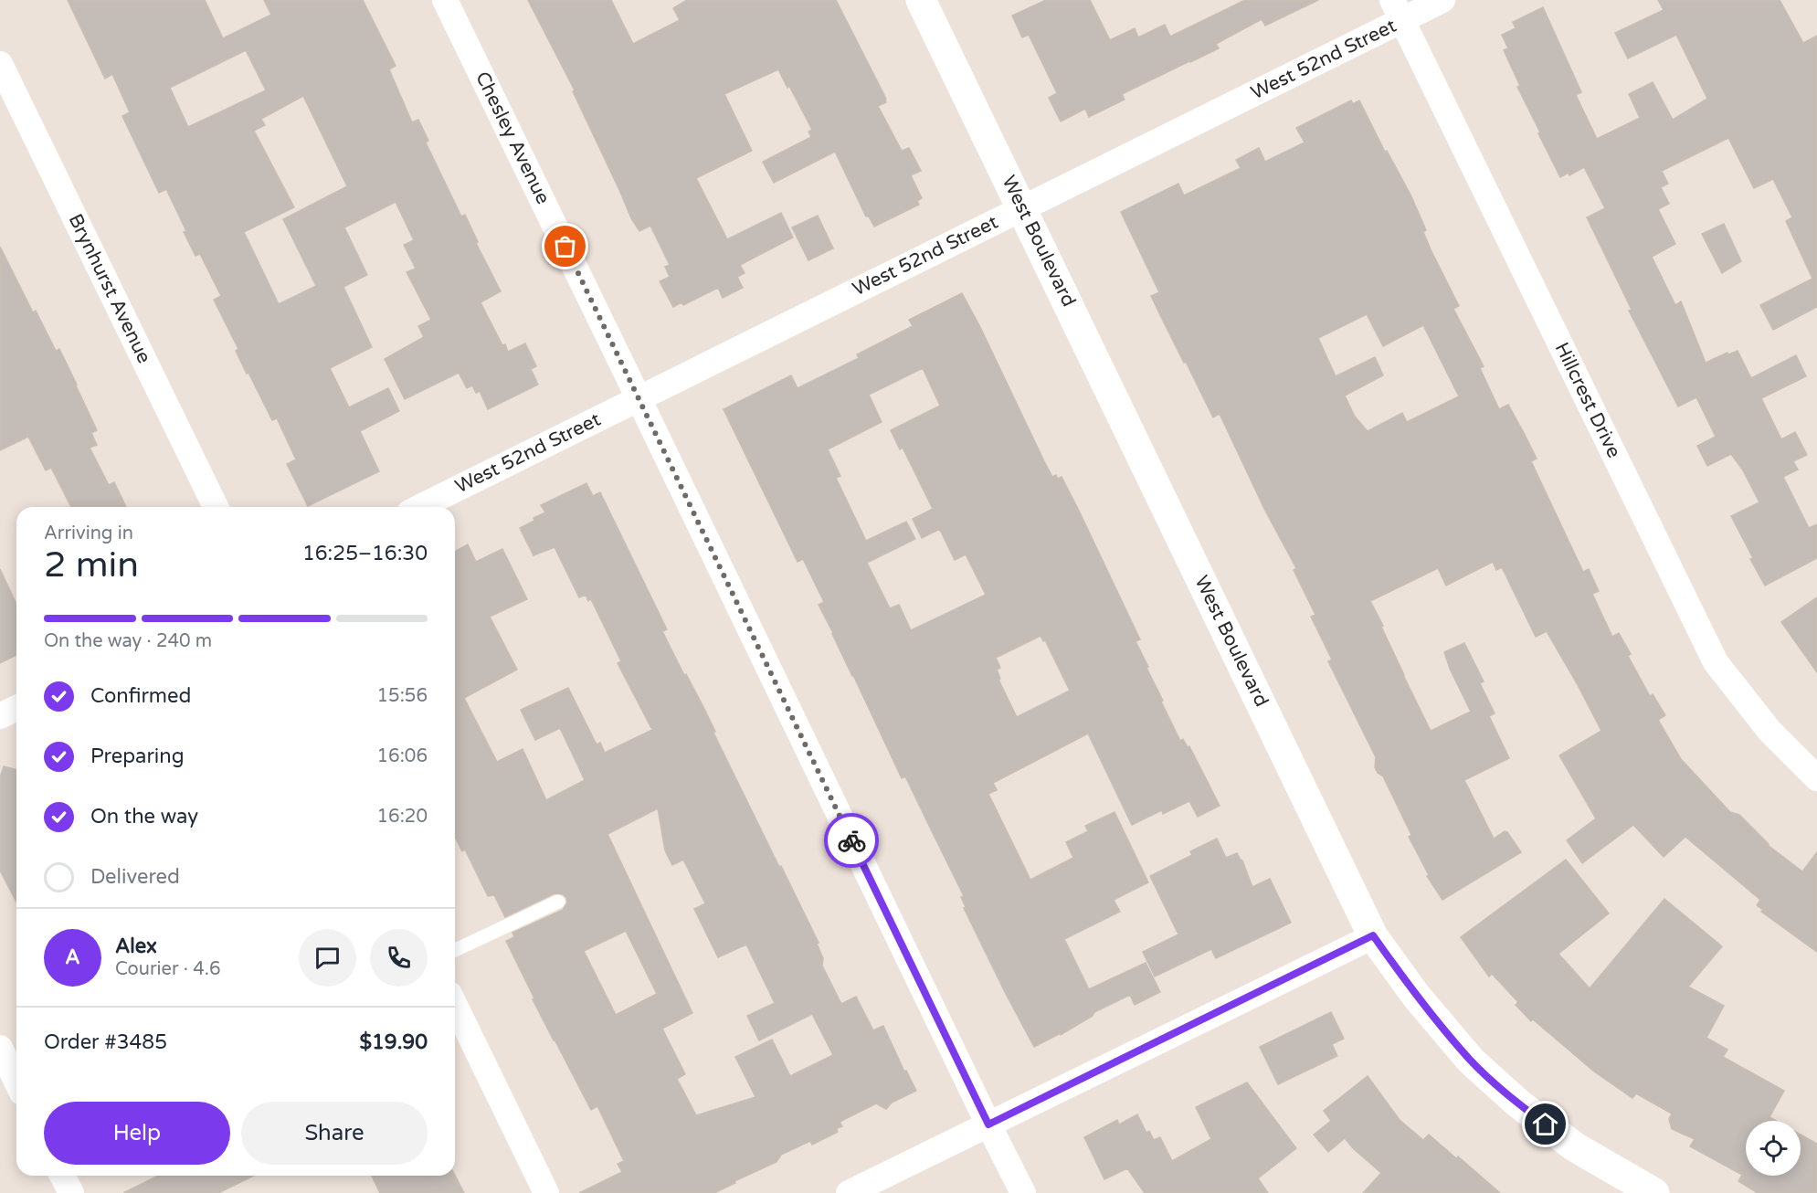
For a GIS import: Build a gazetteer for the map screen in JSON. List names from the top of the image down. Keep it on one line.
{"streets":{"street":["West 52nd Street","Chesley Avenue","West Boulevard","Brynhurst Avenue","Hillcrest Drive"]},"crossings":[["West 52nd Street","Chesley Avenue"],["West 52nd Street","West Boulevard"],["West 52nd Street","Hillcrest Drive"]],"page":{"heading":["2 min","Arriving in","16:25–16:30"],"panel":["Alex","Courier · 4.6","Order #3485","$19.90"],"bar":"On the way · 240 m","list":[["Confirmed","15:56"],["Preparing","16:06"],["On the way","16:20"],"Delivered"],"round":"A","buttons":["Help","Share"]}}
